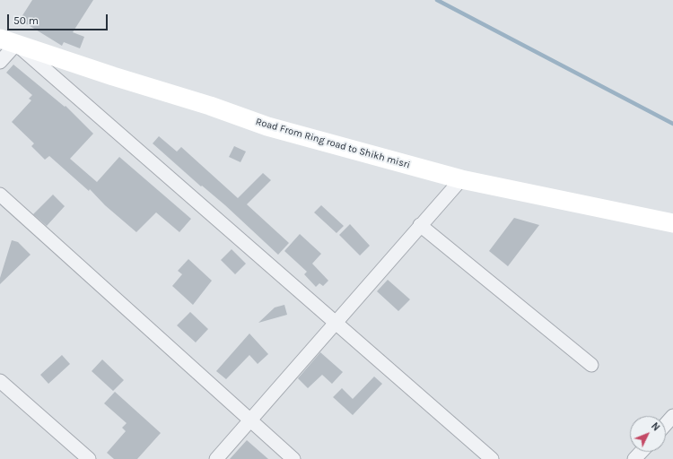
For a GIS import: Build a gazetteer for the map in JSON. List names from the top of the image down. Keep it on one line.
{"streets":{"street":["Road From Ring road to Shikh misri"]},"scale_bar":"50 m","north":"top right"}
